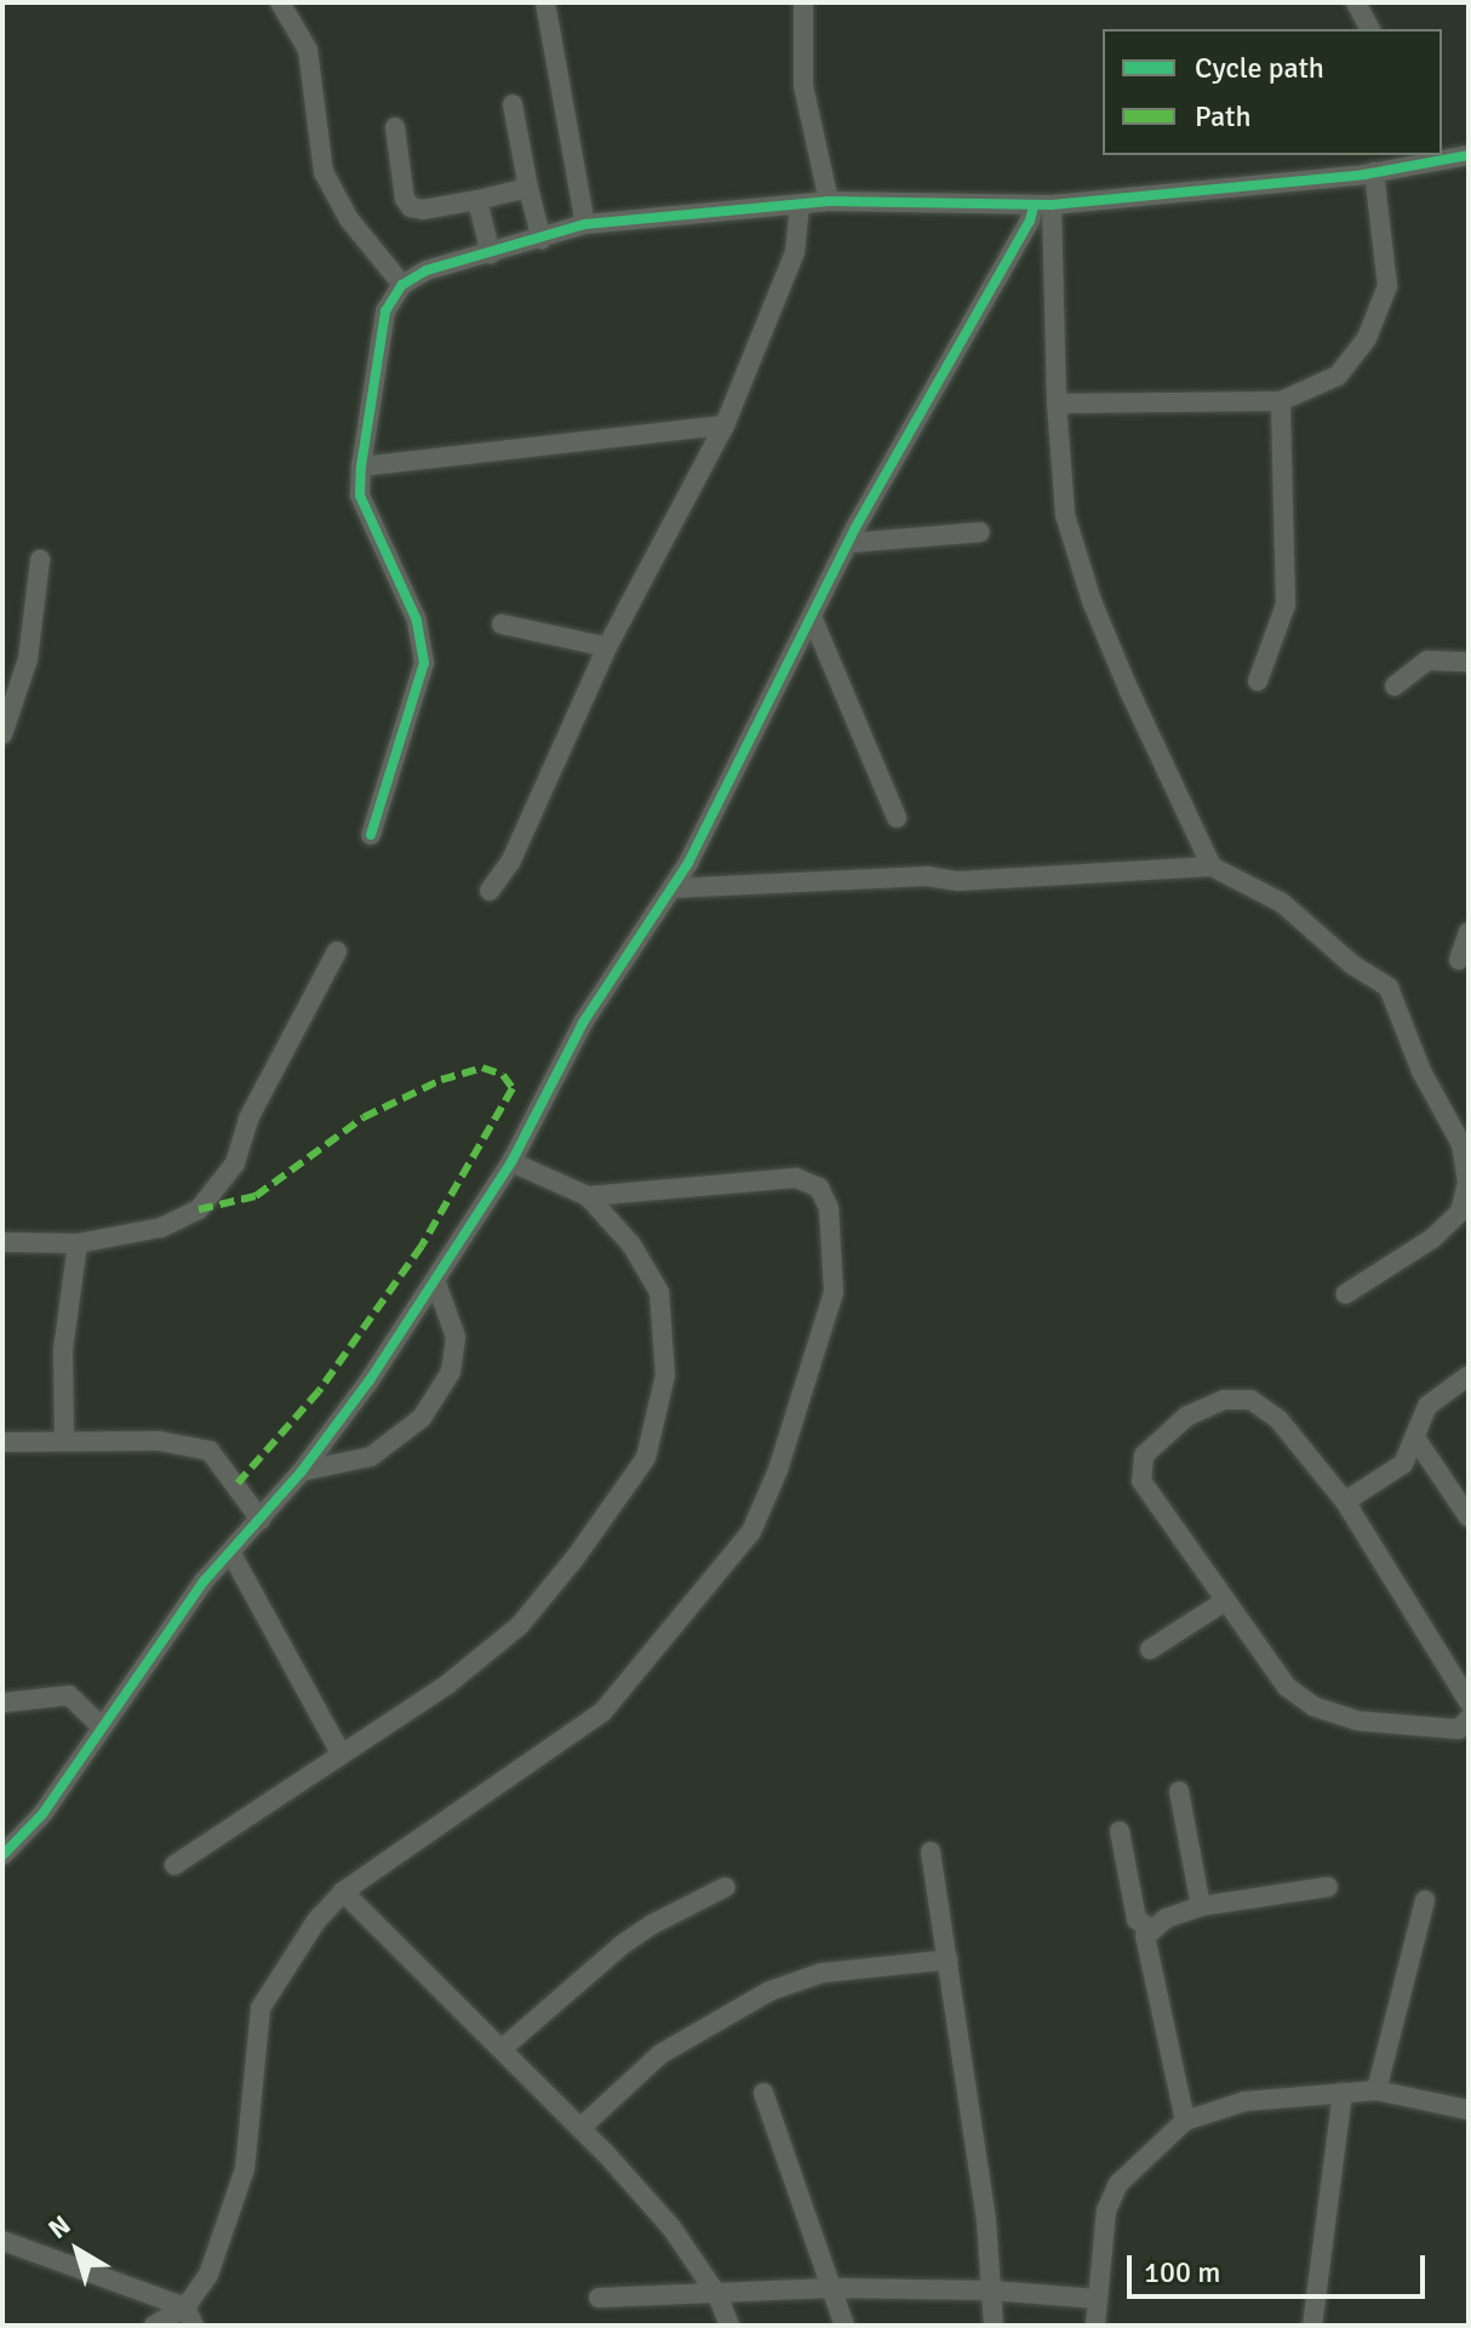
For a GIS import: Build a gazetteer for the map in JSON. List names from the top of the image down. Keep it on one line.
{"legend":["Cycle path","Path"],"scale_bar":"100 m","north":"top left"}
